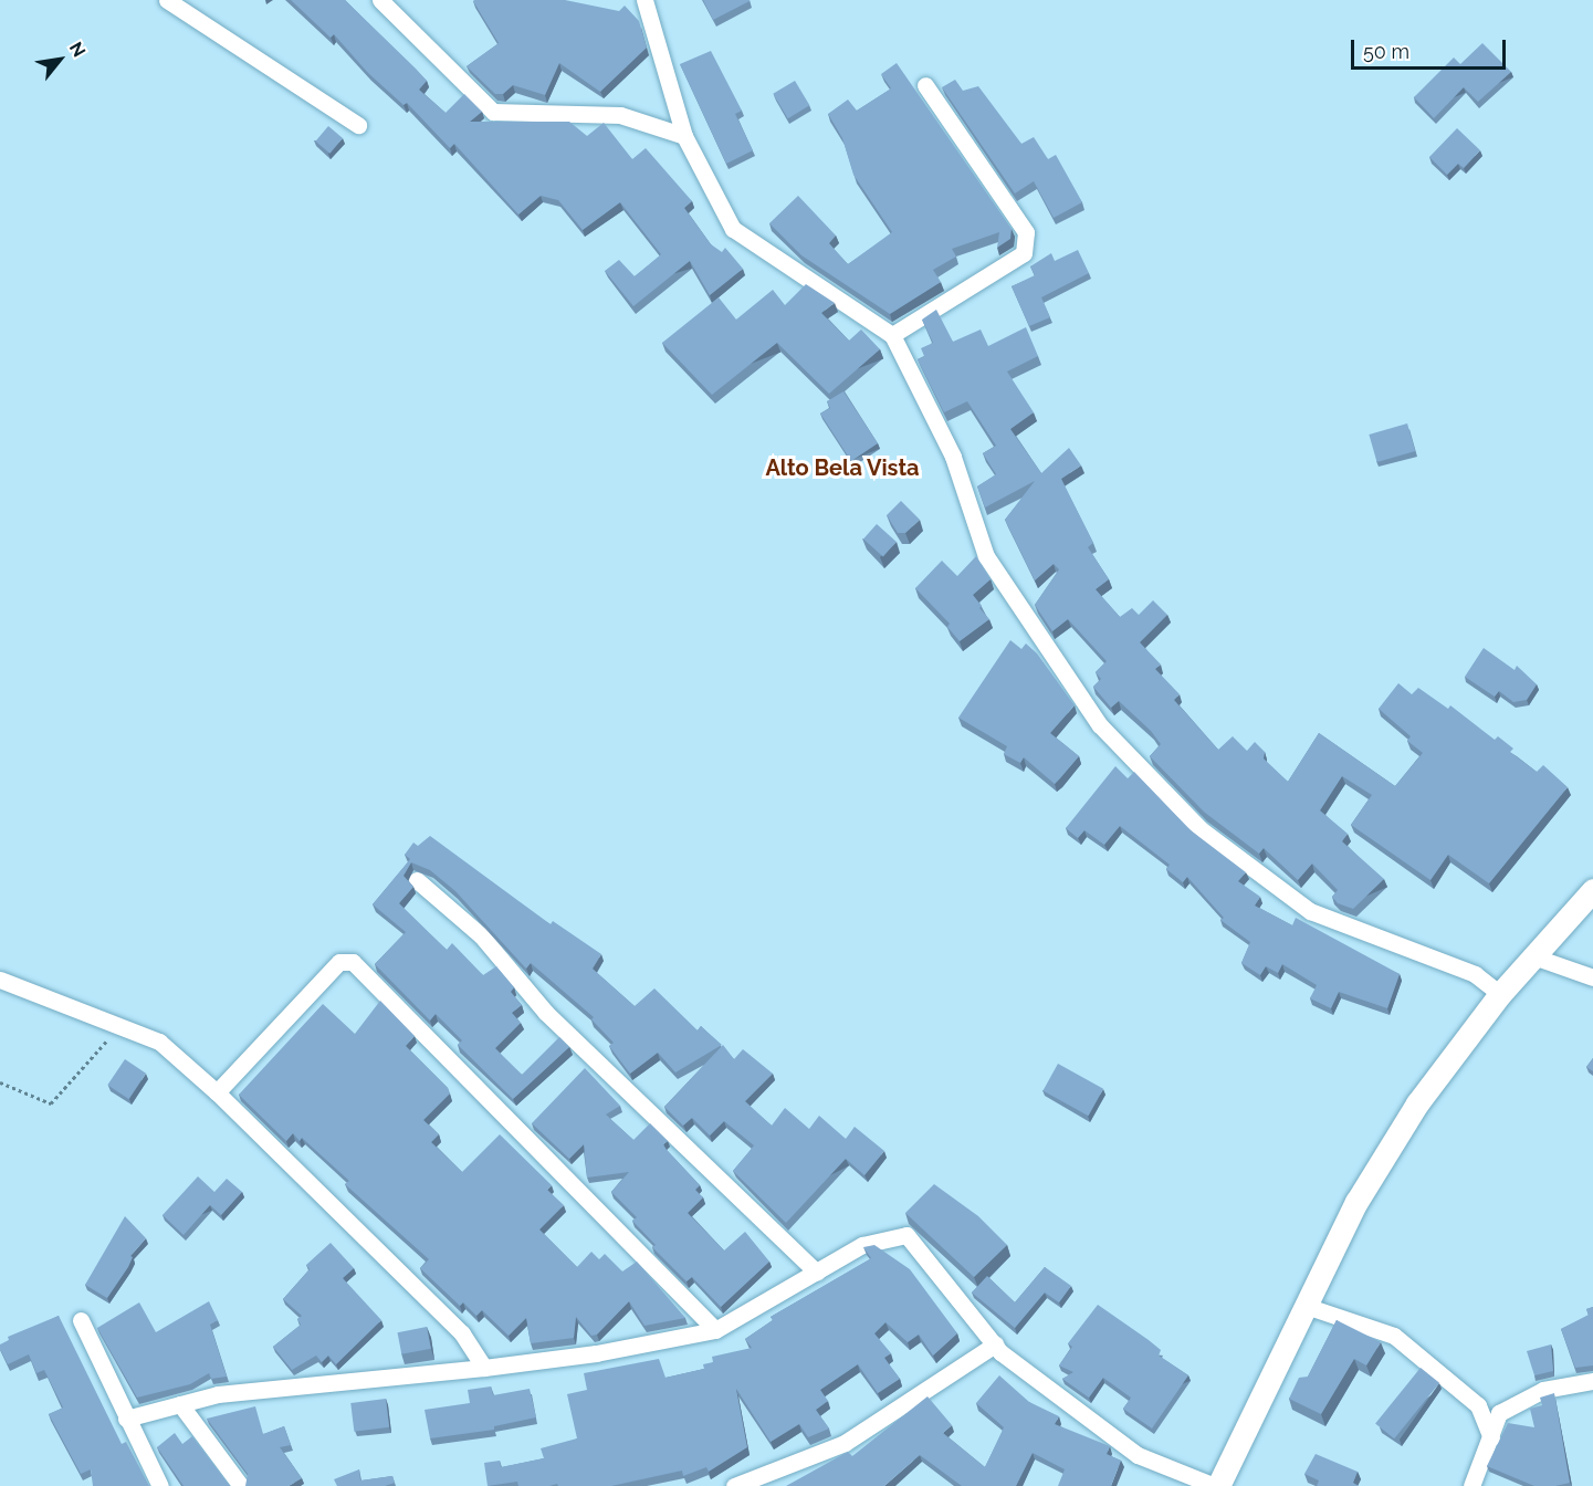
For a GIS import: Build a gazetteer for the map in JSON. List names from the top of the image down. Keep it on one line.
{"districts":["Alto Bela Vista"],"scale_bar":"50 m","north":"top right"}
